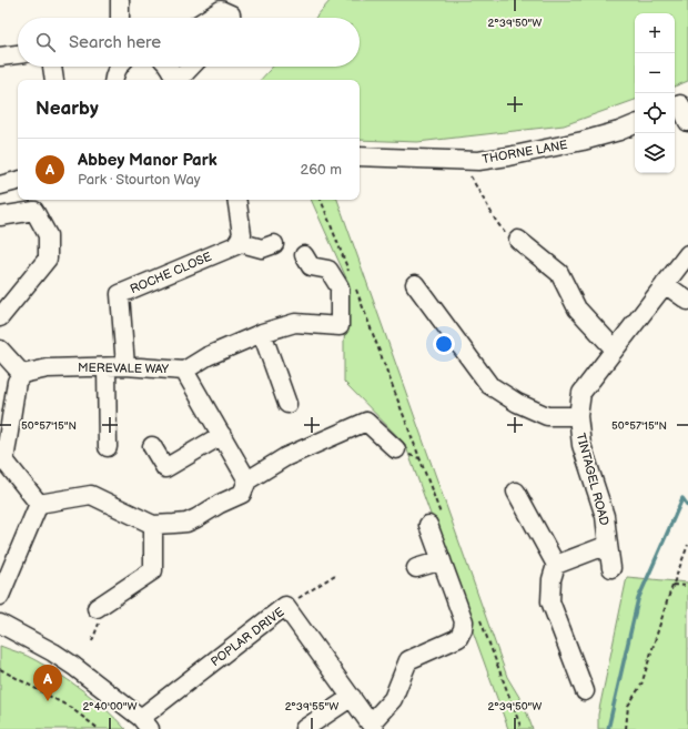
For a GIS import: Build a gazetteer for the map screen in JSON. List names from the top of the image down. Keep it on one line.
{"streets":{"street":["THORNE LANE","ROCHE CLOSE","MEREVALE WAY","TINTAGEL ROAD","POPLAR DRIVE"]},"crossings":[["ROCHE CLOSE","MEREVALE WAY"]],"page":{"map_buttons":["+","−"],"search":"Search here","heading":"Nearby","list":[{"mark":"A","name":"Abbey Manor Park","note":"Park · Stourton Way","value":"260 m"}],"pins":"A"},"coordinates":["2°39'50\"W","50°57'15\"N","2°40'00\"W","2°39'55\"W"]}
